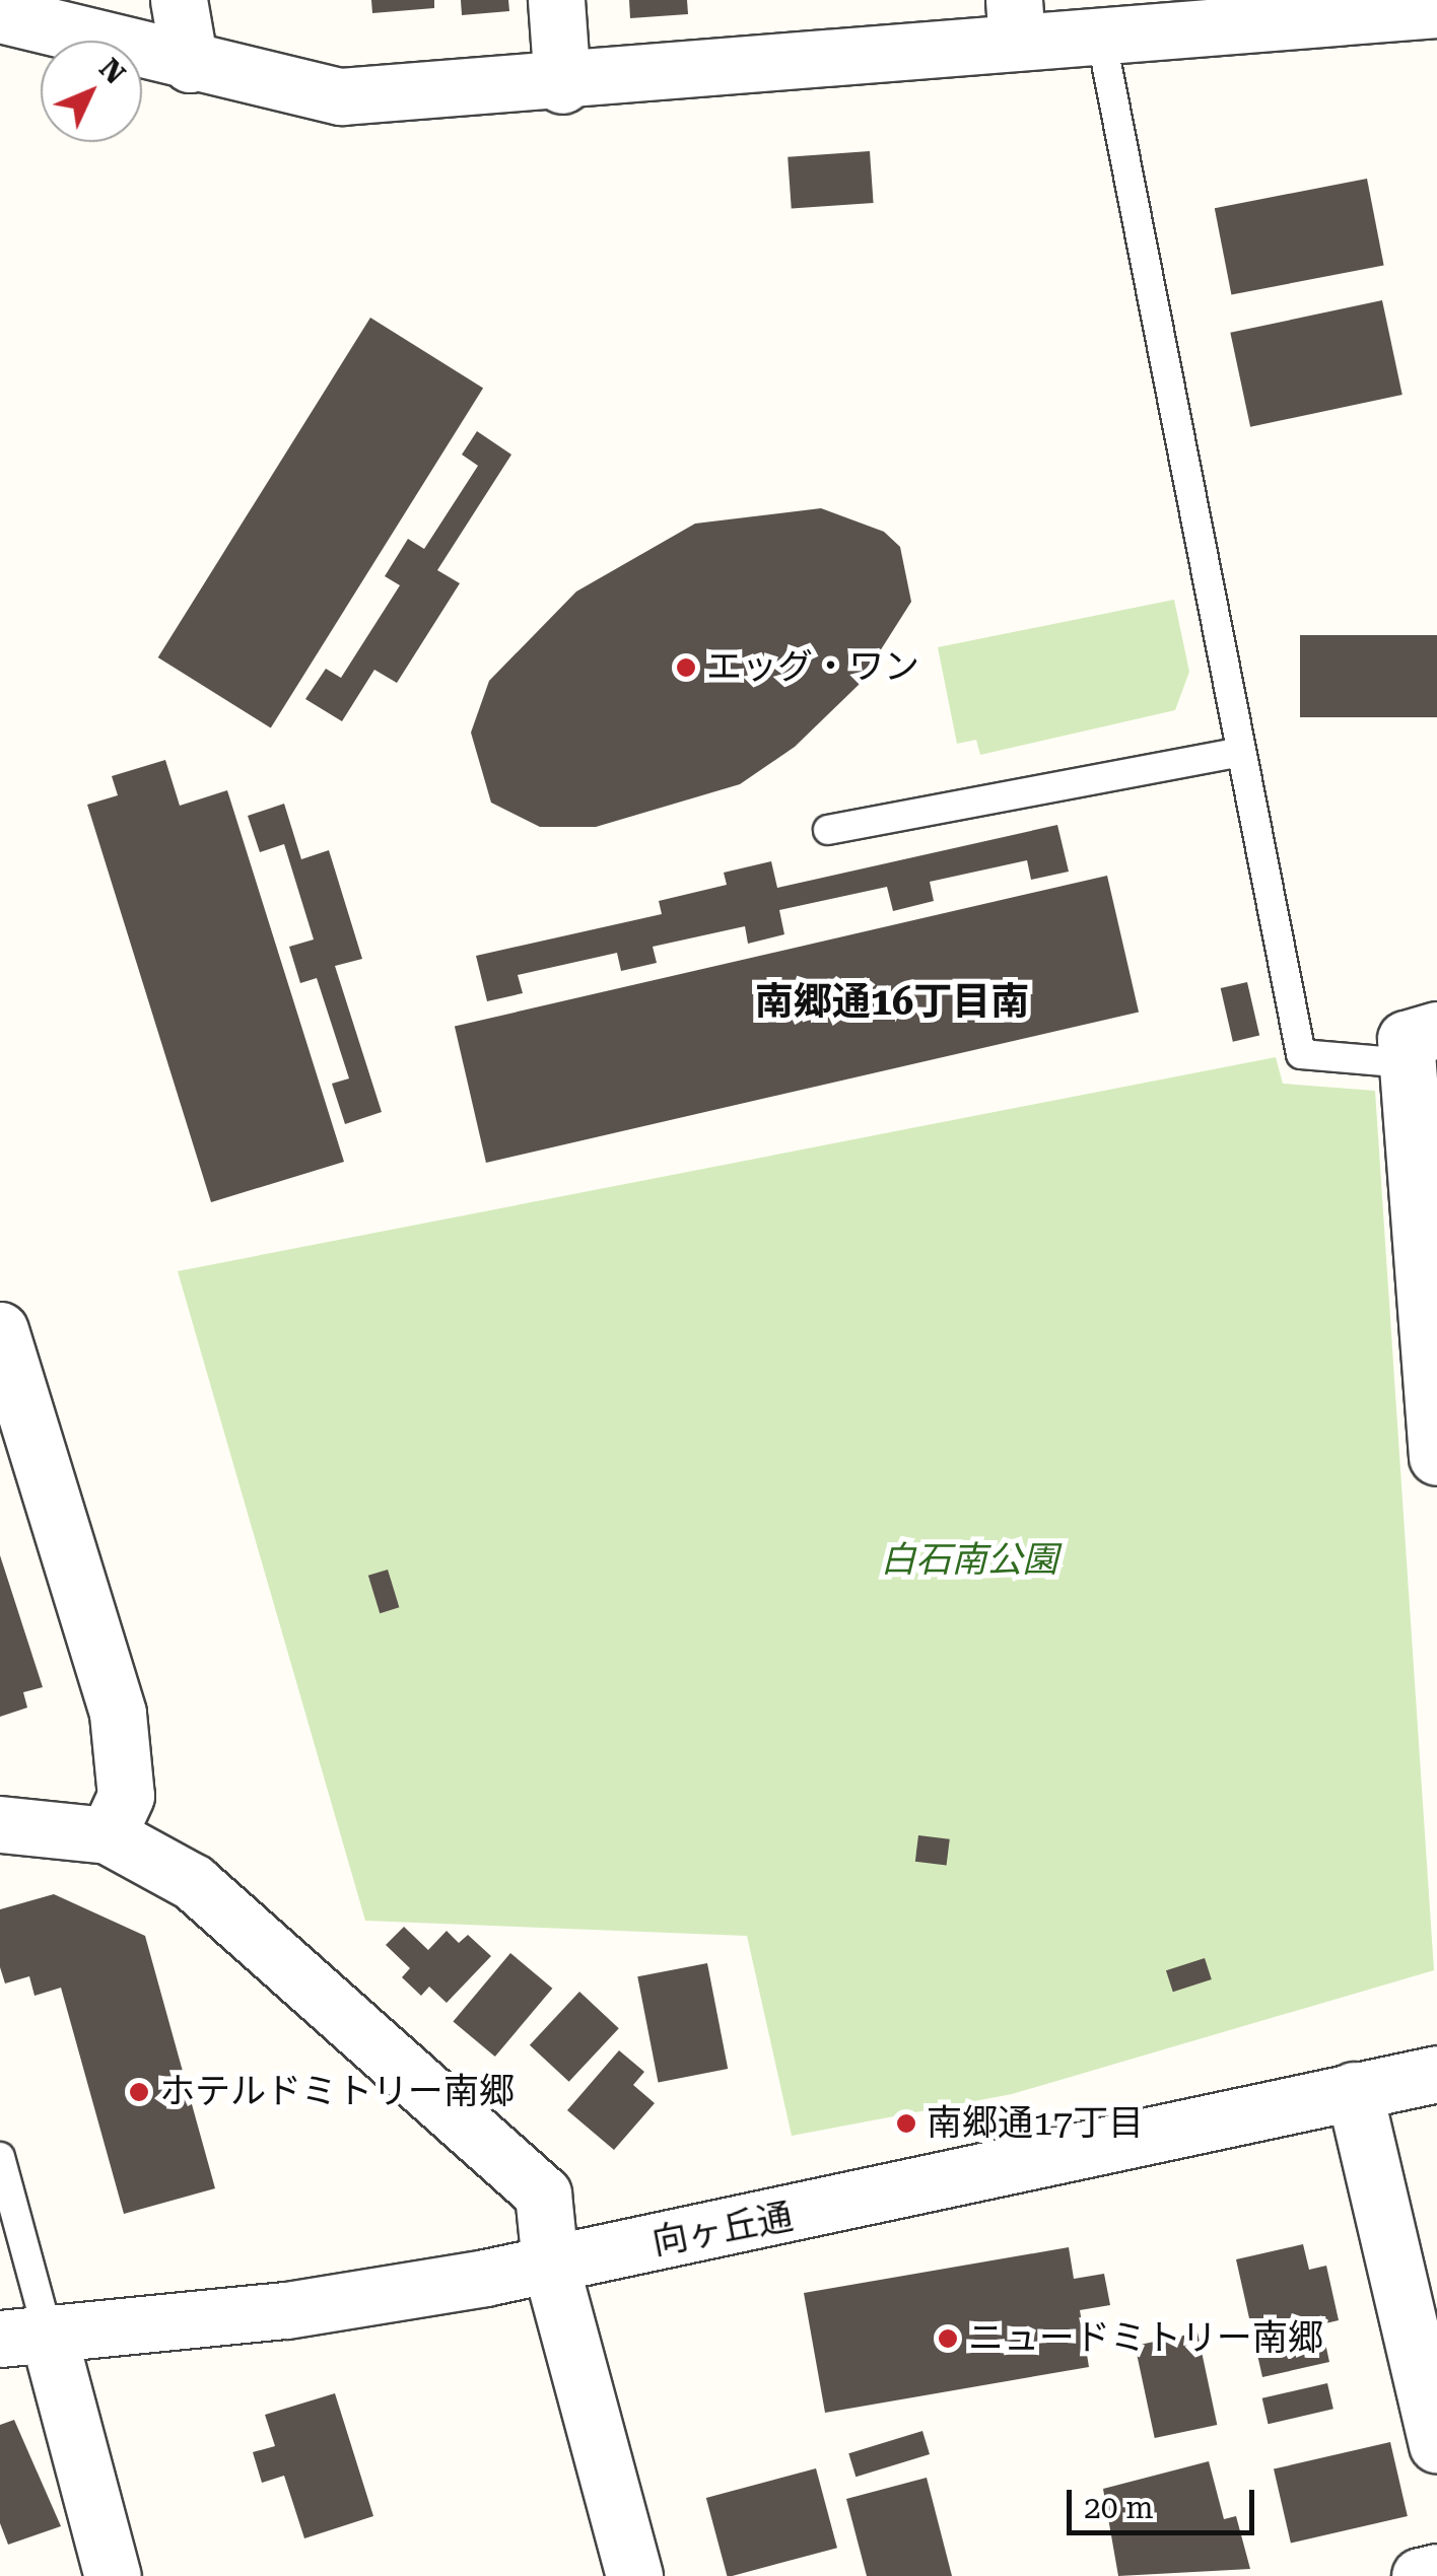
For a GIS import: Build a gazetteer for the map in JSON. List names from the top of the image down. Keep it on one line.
{"streets":{"street":["向ヶ丘通"]},"districts":["南郷通16丁目南"],"parks":["白石南公園"],"places":["エッグ・ワン","ホテルドミトリー南郷","南郷通17丁目","ニュードミトリー南郷"],"scale_bar":"20 m","north":"top right"}
